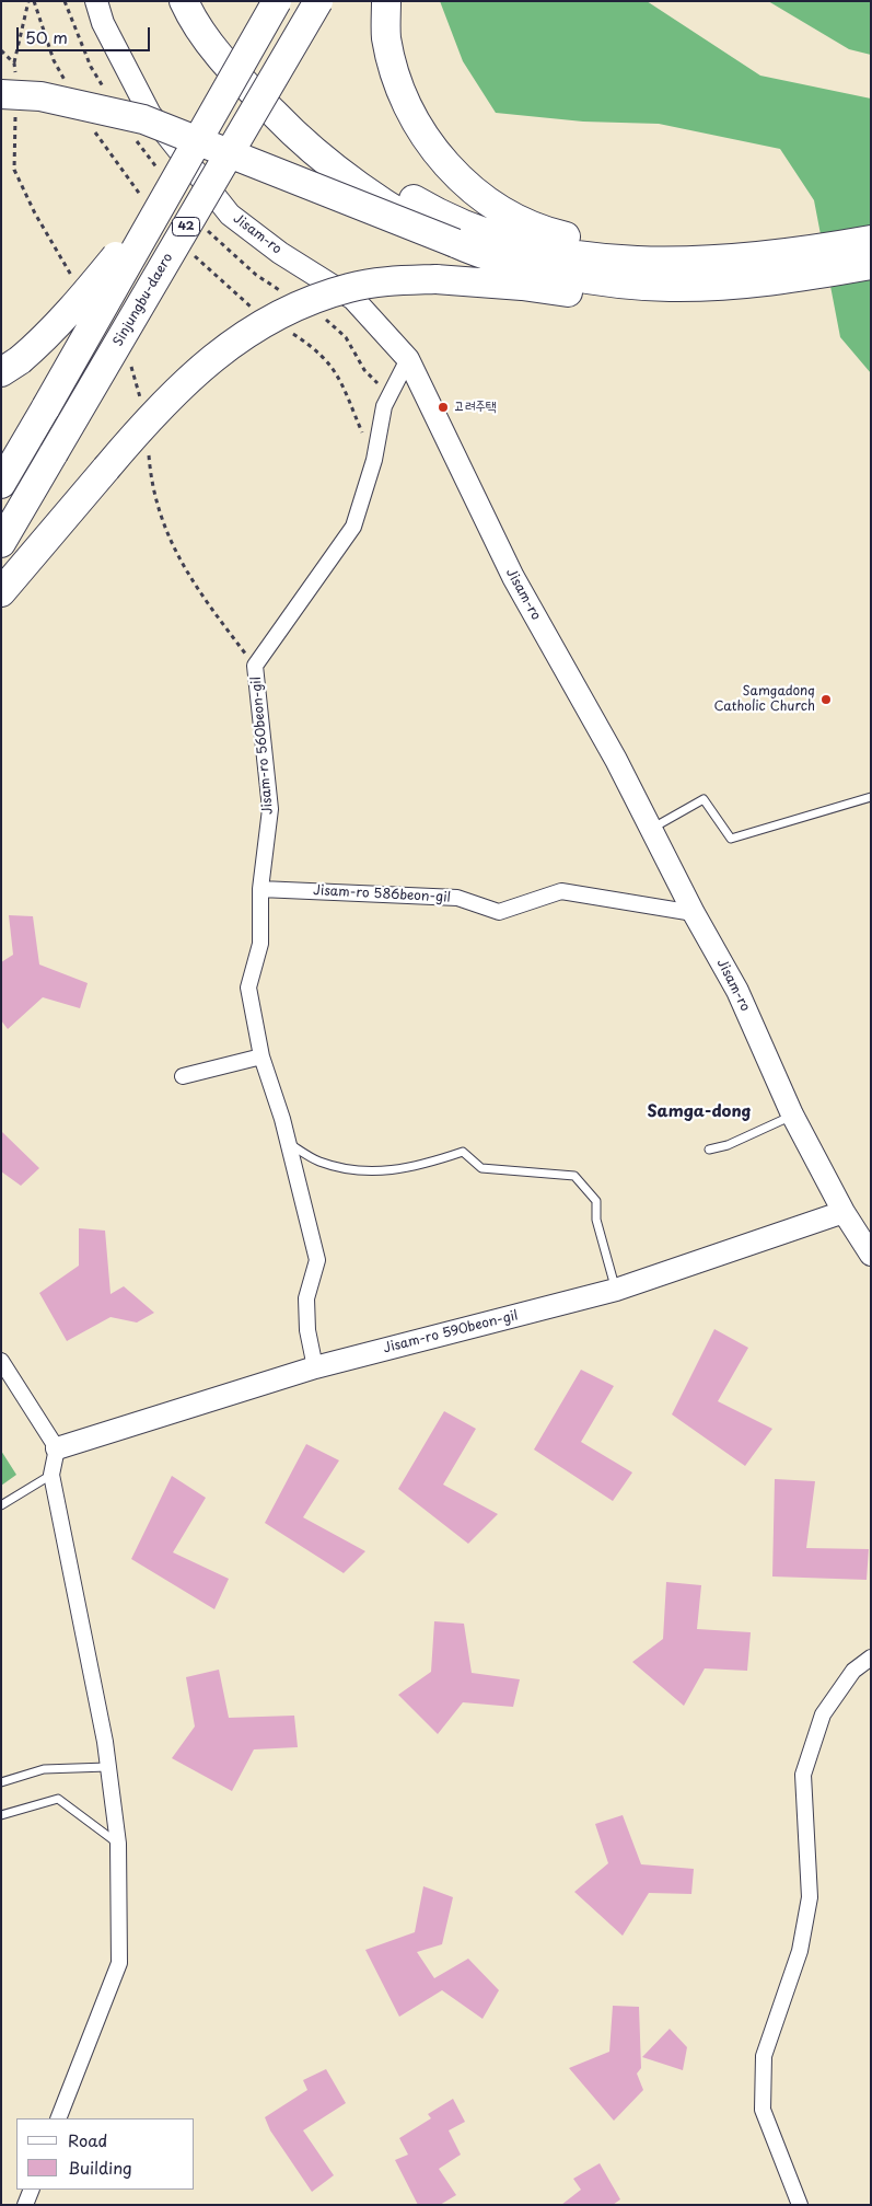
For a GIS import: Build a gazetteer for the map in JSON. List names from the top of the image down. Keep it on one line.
{"streets":{"highway":["42","Sinjungbu-daero"],"street":["Jisam-ro","Jisam-ro 560beon-gil","Jisam-ro 586beon-gil","Jisam-ro 590beon-gil"]},"crossings":[["Jisam-ro","Jisam-ro 560beon-gil"],["Jisam-ro","Jisam-ro 586beon-gil"],["Jisam-ro","Jisam-ro 590beon-gil"],["Jisam-ro 560beon-gil","Jisam-ro 586beon-gil"],["Jisam-ro 560beon-gil","Jisam-ro 590beon-gil"]],"districts":["Samga-dong"],"places":["고려주택","Samgadong Catholic Church"],"legend":["Road","Building"],"scale_bar":"50 m"}
